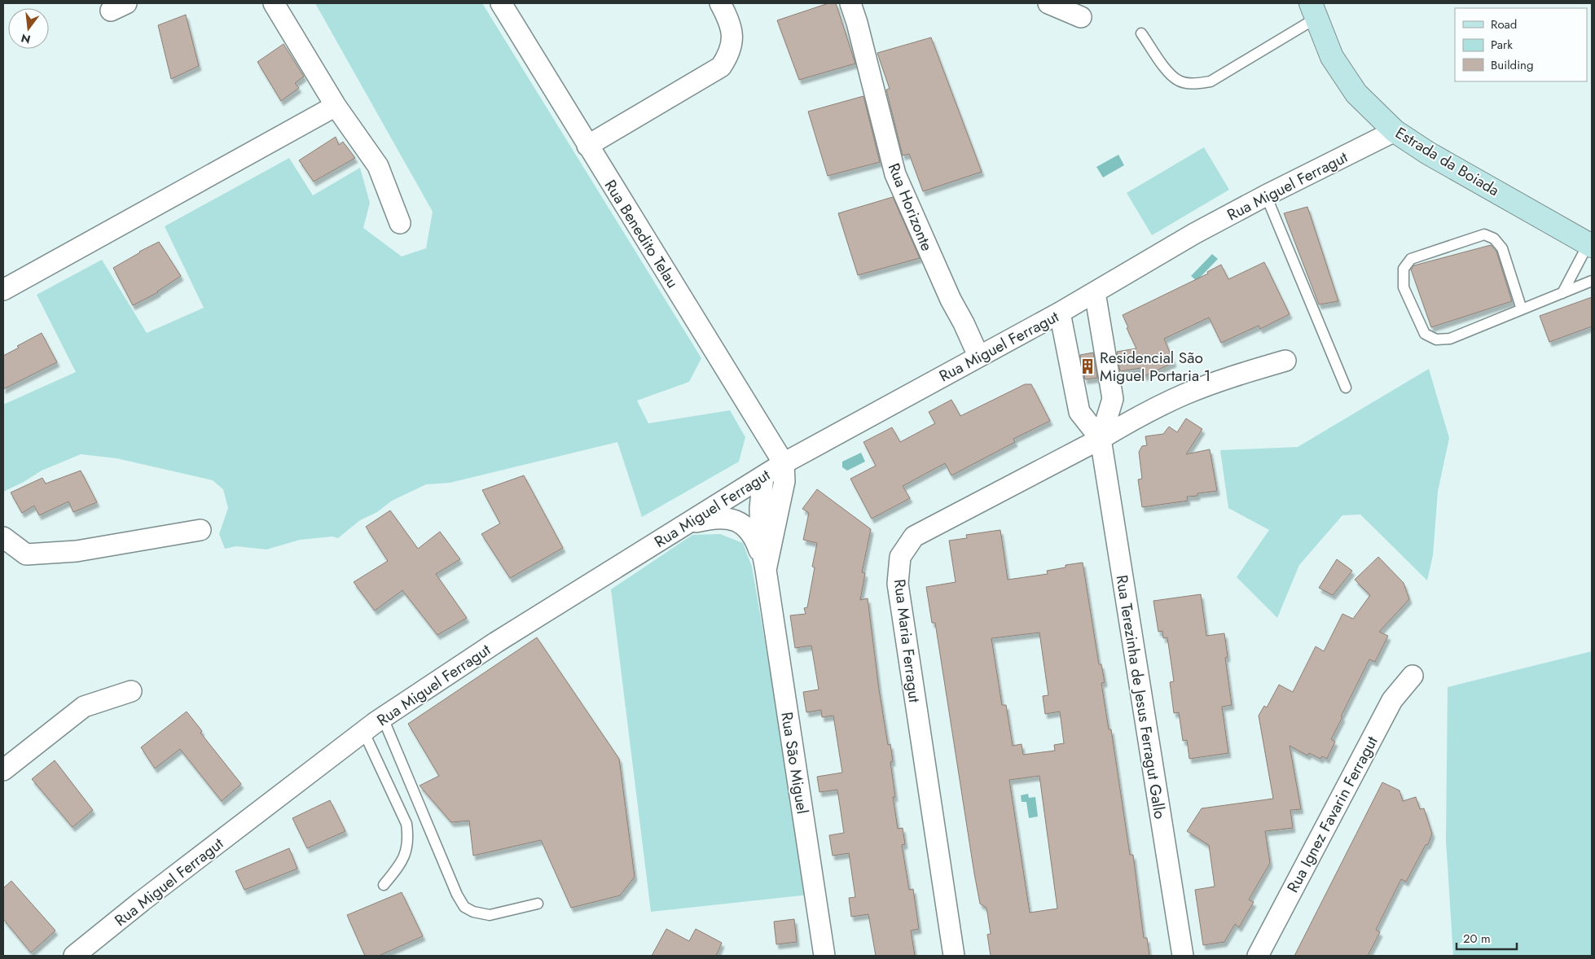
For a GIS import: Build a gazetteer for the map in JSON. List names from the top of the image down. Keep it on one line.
{"streets":{"main road":["Estrada da Boiada"],"street":["Rua Miguel Ferragut","Rua Horizonte","Rua Benedito Telau","Rua Maria Ferragut","Rua Terezinha de Jesus Ferragut Gallo","Rua São Miguel","Rua Ignez Favarin Ferragut"]},"crossings":[["Estrada da Boiada","Rua Miguel Ferragut"],["Rua Miguel Ferragut","Rua Horizonte"],["Rua Miguel Ferragut","Rua Benedito Telau"],["Rua Miguel Ferragut","Rua Terezinha de Jesus Ferragut Gallo"],["Rua Miguel Ferragut","Rua São Miguel"],["Rua Benedito Telau","Rua São Miguel"],["Rua Maria Ferragut","Rua Terezinha de Jesus Ferragut Gallo"]],"places":{"building":["Residencial São Miguel Portaria 1"]},"legend":["Road","Park","Building"],"scale_bar":"20 m","north":"bottom"}
